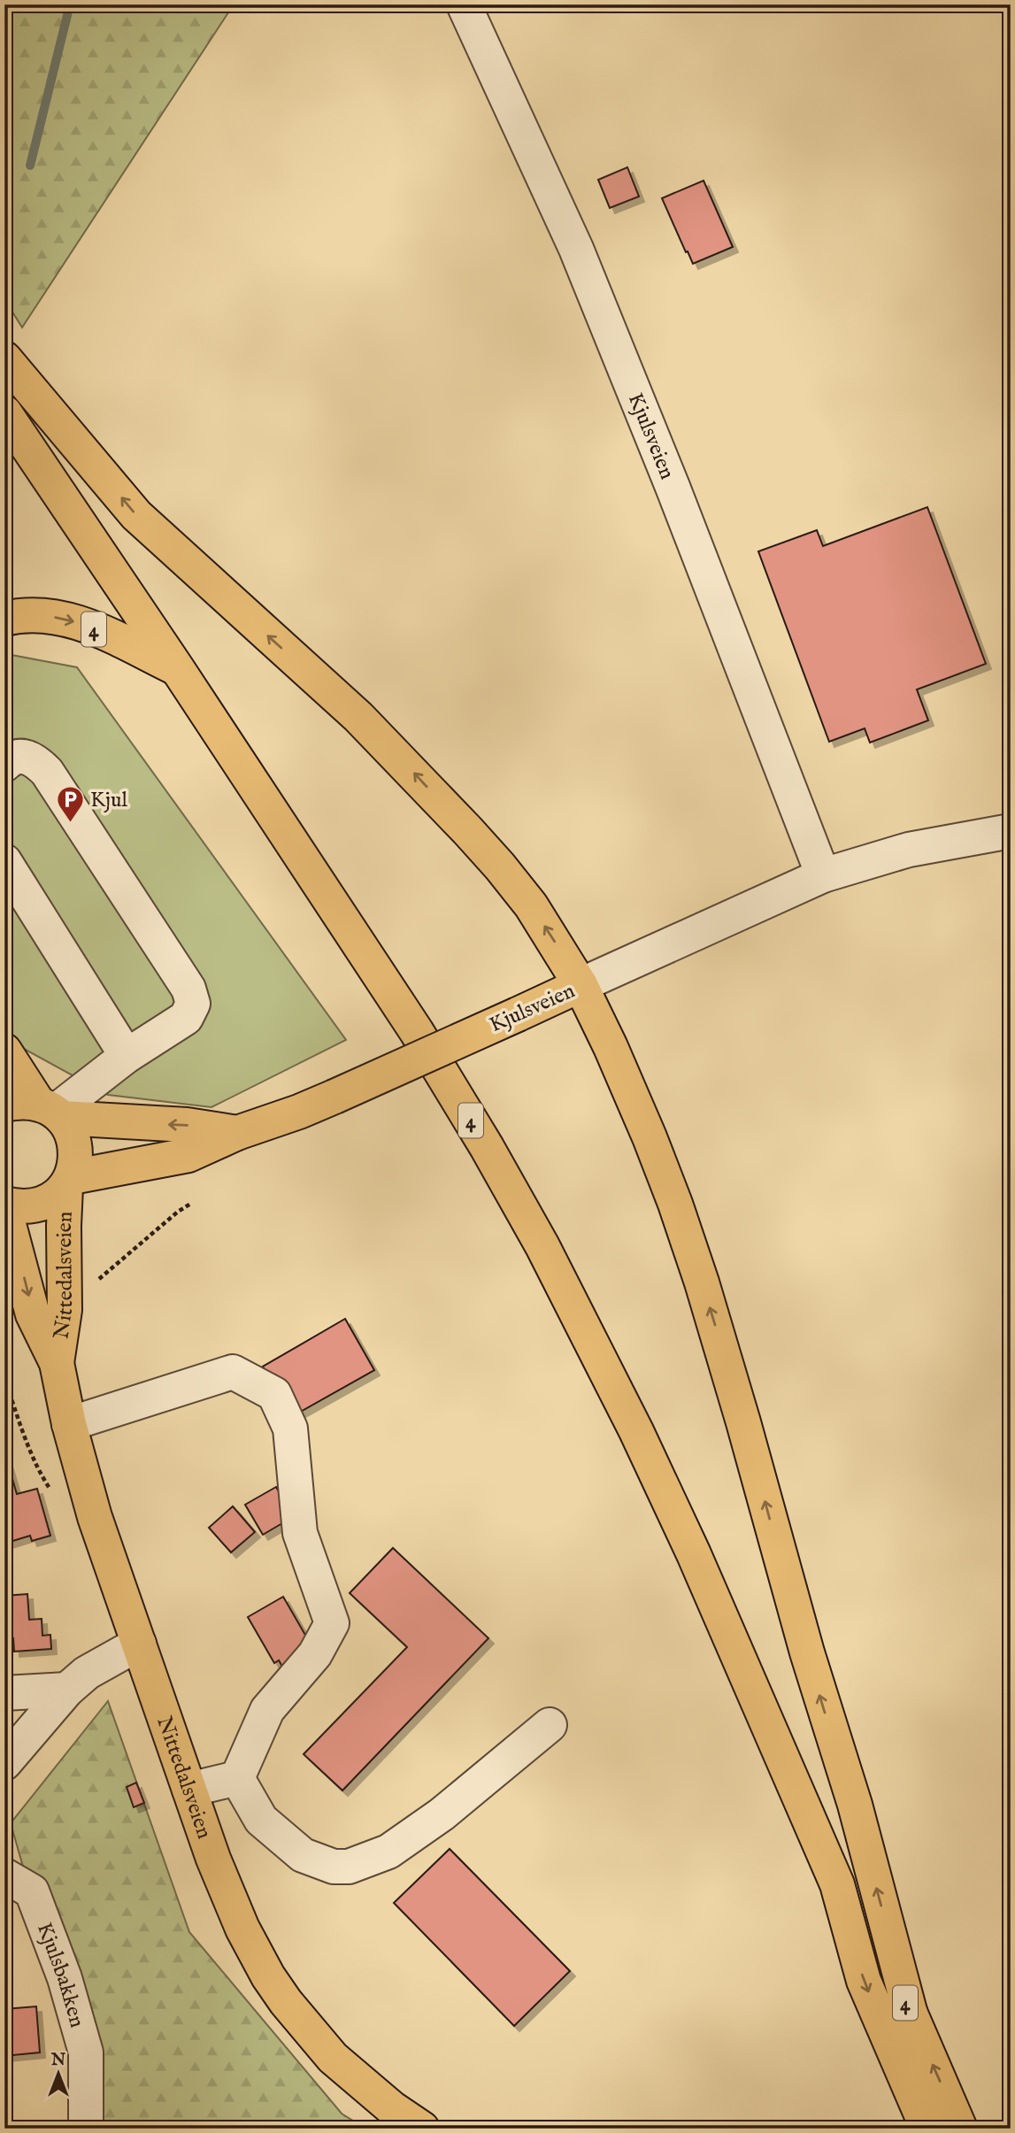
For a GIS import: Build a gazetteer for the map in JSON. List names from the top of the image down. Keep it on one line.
{"streets":{"main road":["Kjulsveien","4","Nittedalsveien"],"street":["Kjulsbakken"]},"crossings":[["Kjulsveien","4"],["Kjulsveien","Nittedalsveien"]],"places":{"parking":["Kjul"]},"north":"top"}
